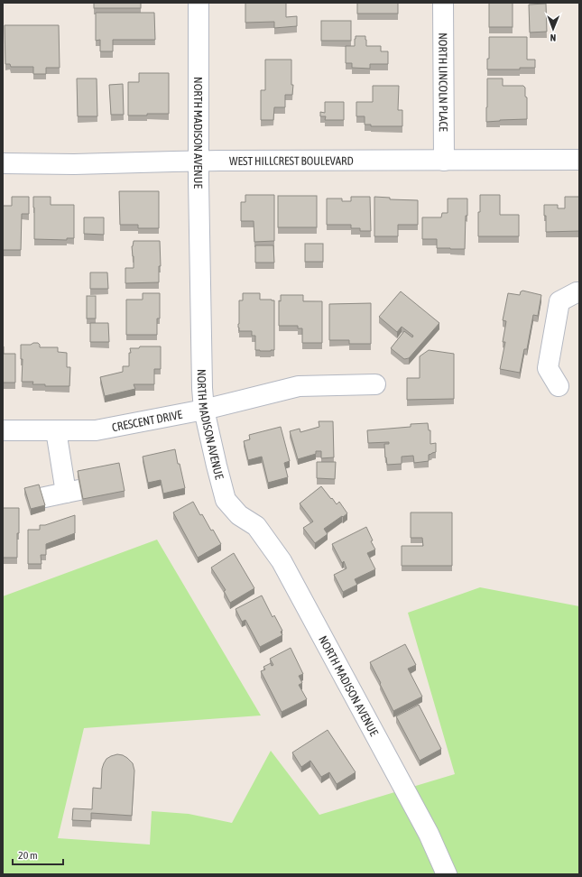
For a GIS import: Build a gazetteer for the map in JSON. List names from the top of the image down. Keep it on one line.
{"streets":{"street":["NORTH LINCOLN PLACE","NORTH MADISON AVENUE","WEST HILLCREST BOULEVARD","CRESCENT DRIVE"]},"crossings":[["NORTH LINCOLN PLACE","WEST HILLCREST BOULEVARD"],["NORTH MADISON AVENUE","WEST HILLCREST BOULEVARD"],["NORTH MADISON AVENUE","CRESCENT DRIVE"]],"scale_bar":"20 m","north":"bottom"}
